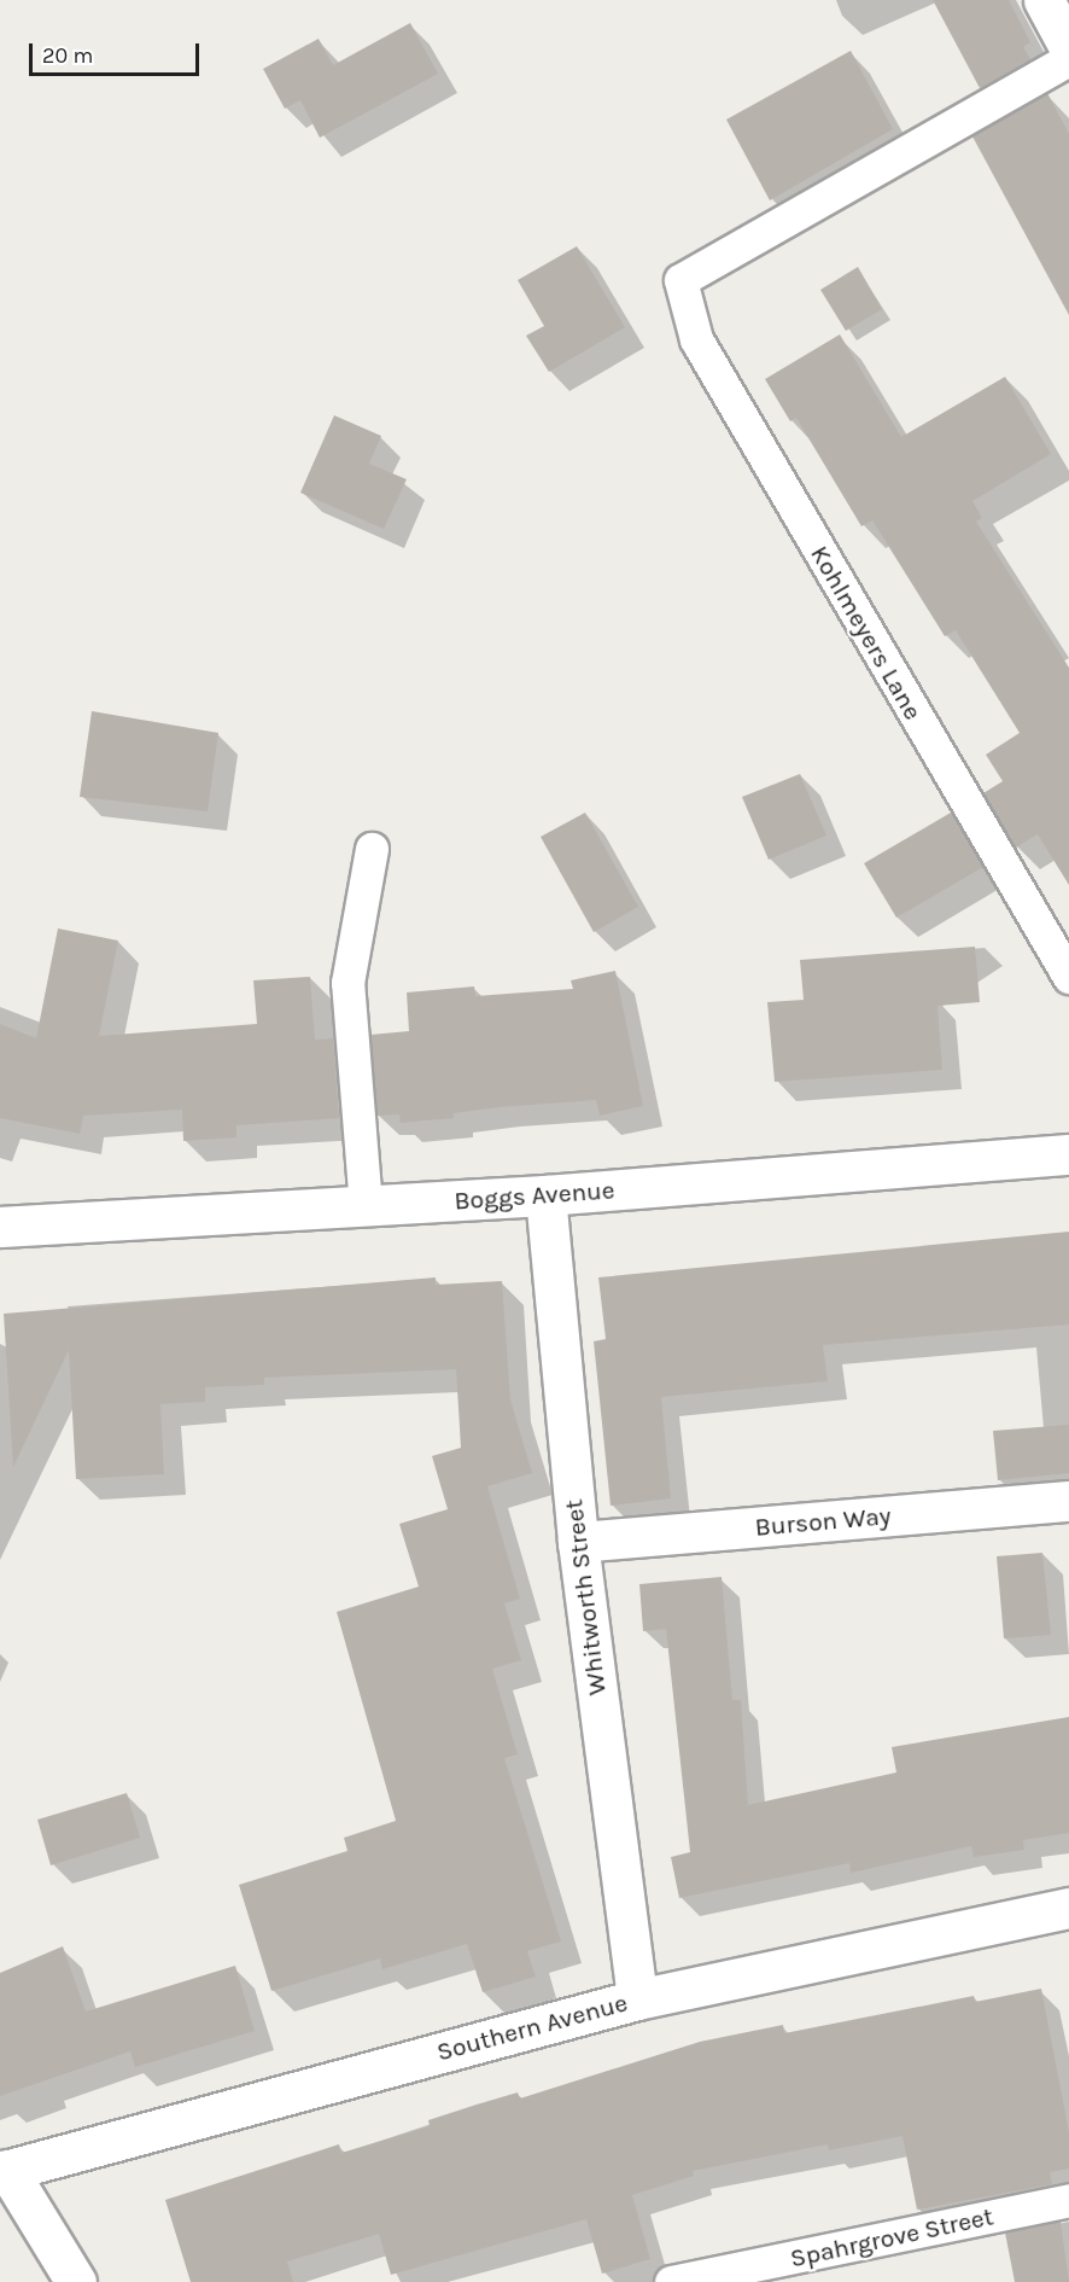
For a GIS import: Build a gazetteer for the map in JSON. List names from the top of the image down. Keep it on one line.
{"streets":{"street":["Boggs Avenue","Burson Way","Whitworth Street","Southern Avenue"],"lane":["Kohlmeyers Lane","Spahrgrove Street"]},"crossings":[["Boggs Avenue","Whitworth Street"],["Burson Way","Whitworth Street"],["Whitworth Street","Southern Avenue"]],"scale_bar":"20 m"}
